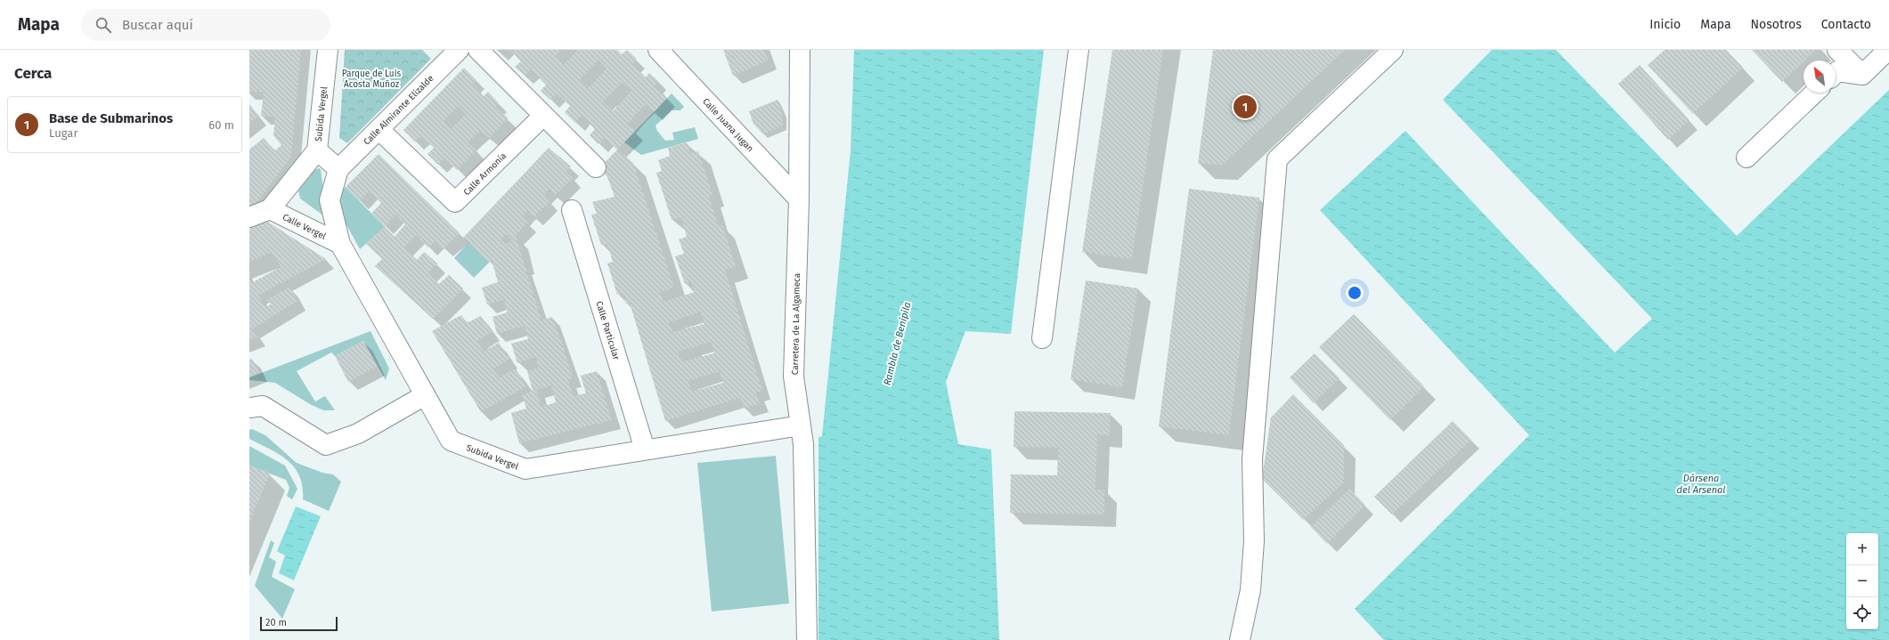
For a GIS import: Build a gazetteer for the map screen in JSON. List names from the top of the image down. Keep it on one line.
{"streets":{"street":["Calle Almirante Elizalde","Subida Vergel","Calle Juana Jugan","Calle Armonía","Calle Vergel","Carretera de La Algameca","Calle Particular"]},"crossings":[["Calle Almirante Elizalde","Subida Vergel"],["Calle Almirante Elizalde","Calle Armonía"],["Subida Vergel","Calle Vergel"],["Subida Vergel","Carretera de La Algameca"],["Subida Vergel","Calle Particular"],["Calle Juana Jugan","Carretera de La Algameca"]],"water":["Rambla de Benipila","Dársena del Arsenal"],"parks":["Parque de Luis Acosta Muñoz"],"scale_bar":"20 m","north":"top left","page":{"header":"Mapa","search":"Buscar aquí","nav":["Inicio","Mapa","Nosotros","Contacto"],"heading":"Cerca","pins":"1","list":[{"mark":"1","name":"Base de Submarinos","note":"Lugar","value":"60 m"}],"map_buttons":["+","−"],"scale":"20 m"}}
